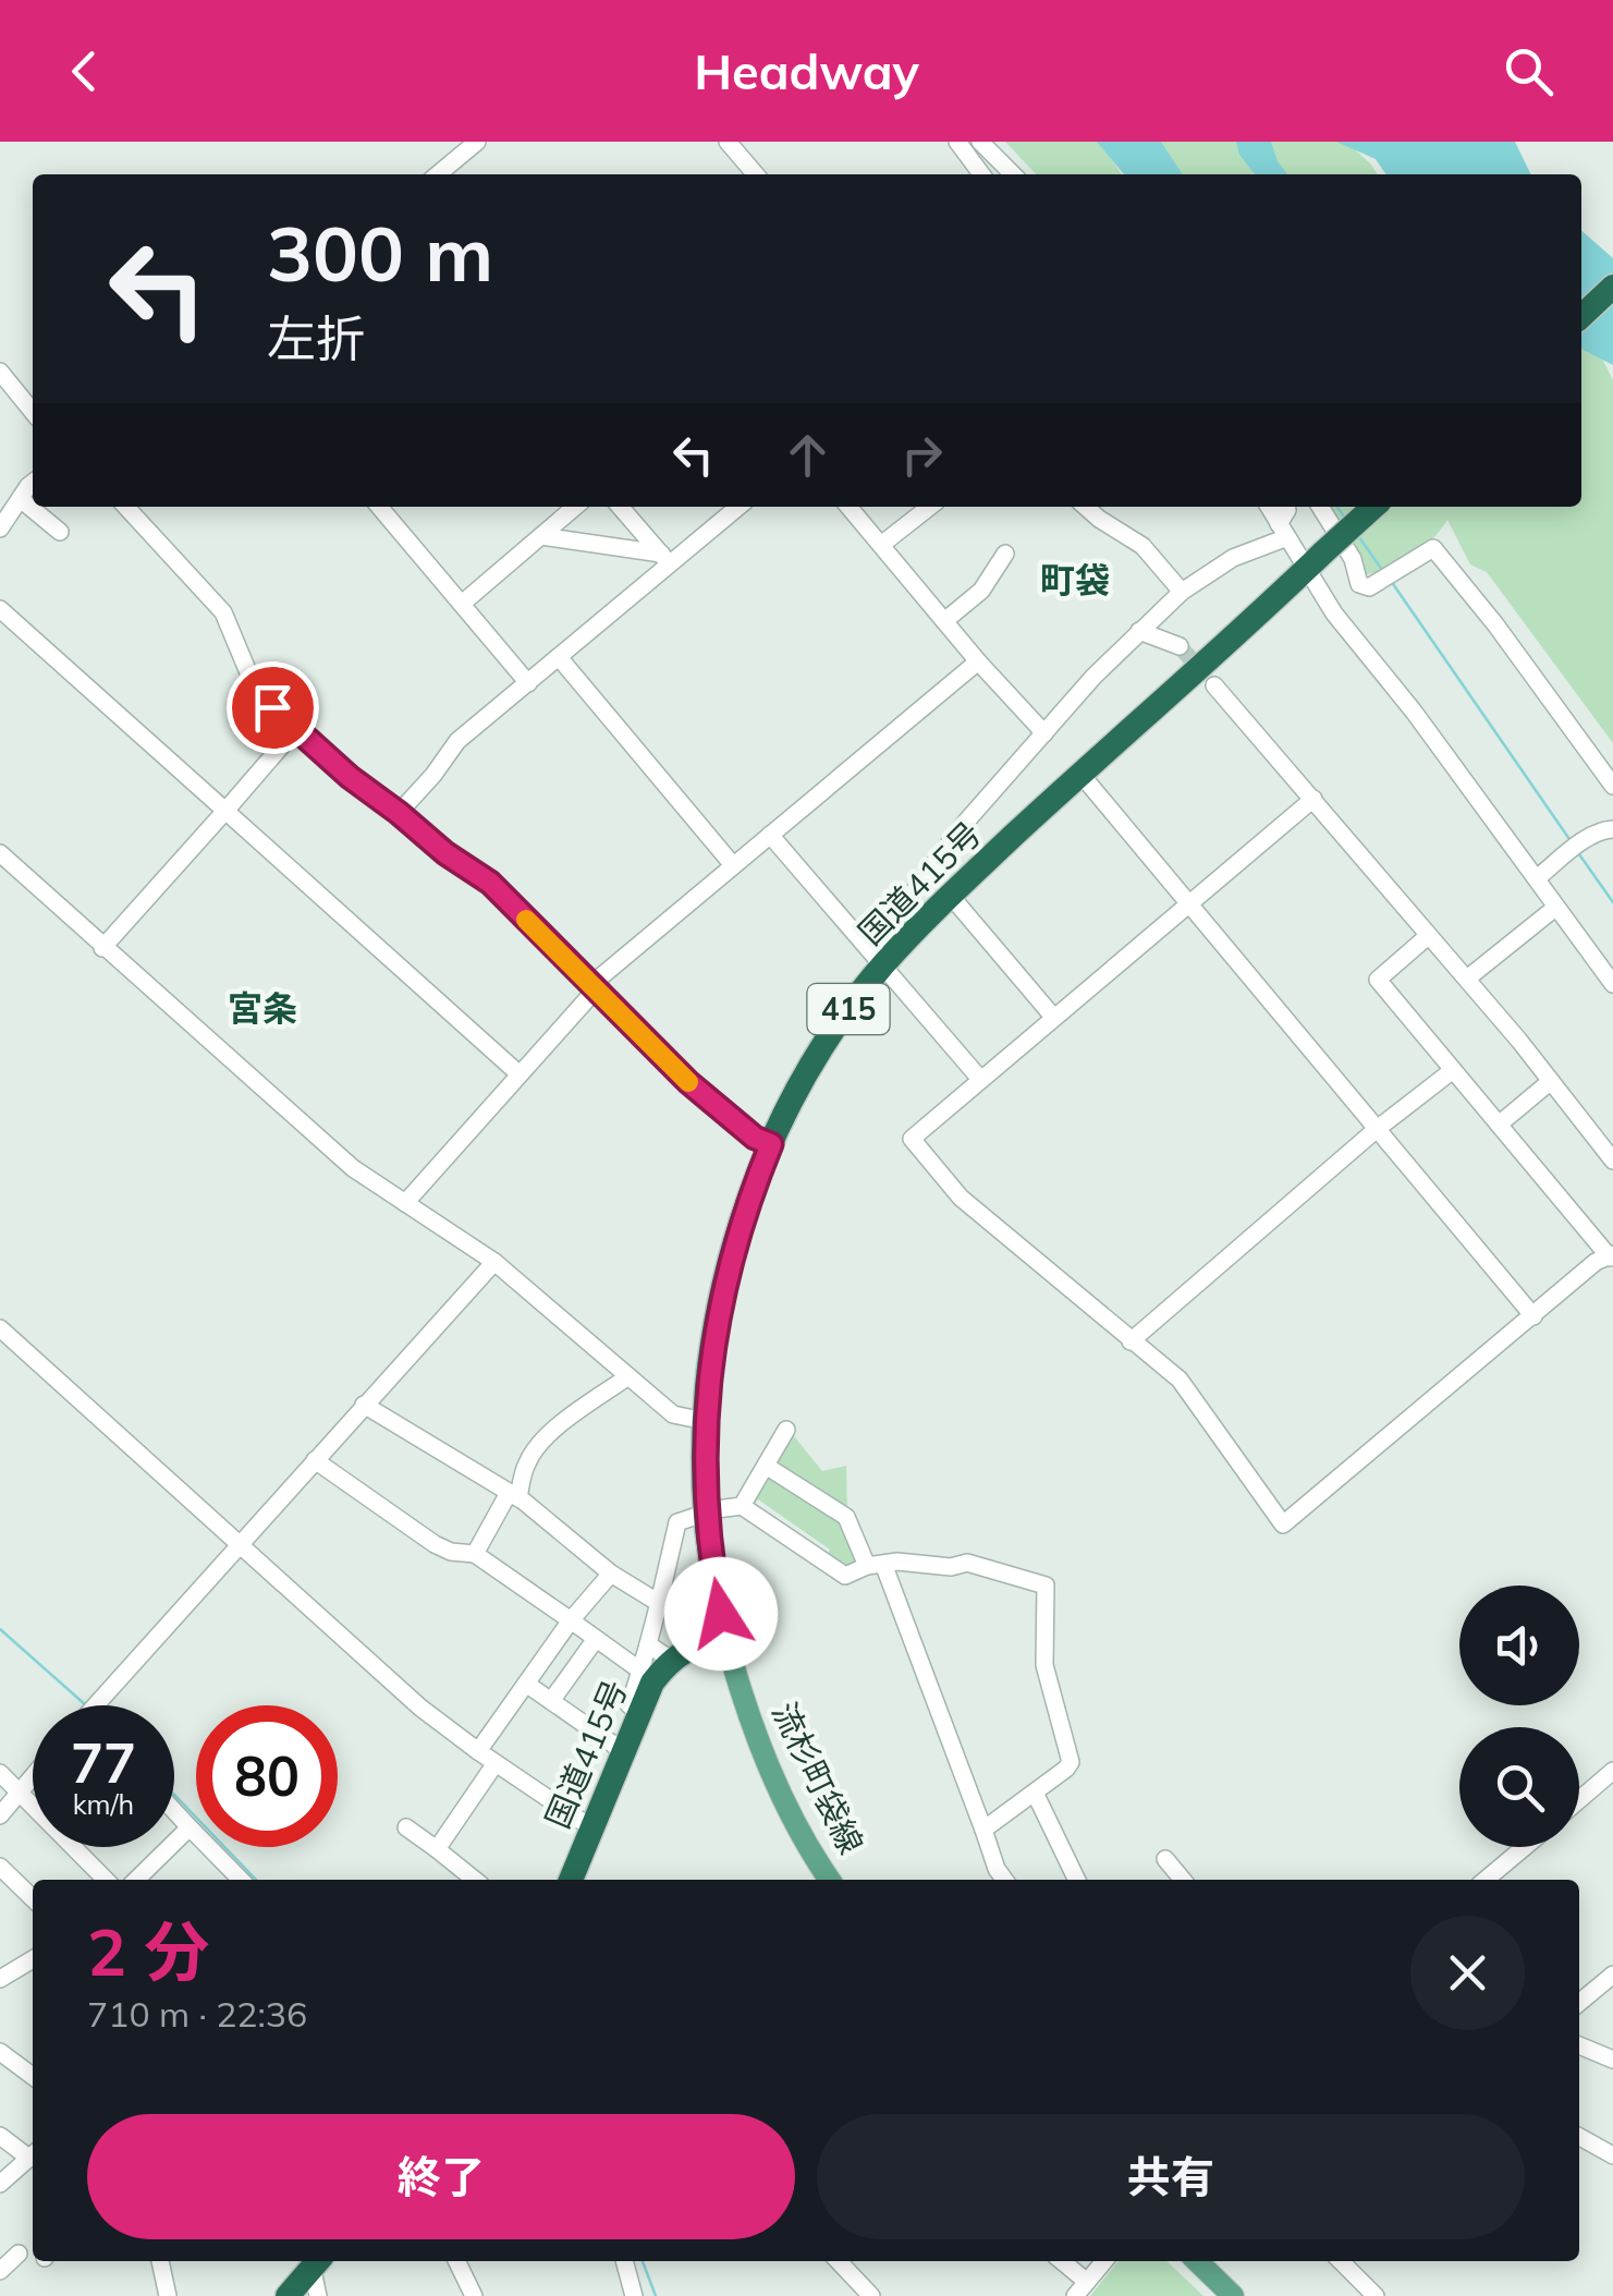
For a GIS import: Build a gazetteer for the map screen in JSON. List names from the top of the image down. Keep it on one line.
{"streets":{"highway":["国道415号","415"],"main road":["流杉町袋線"]},"crossings":[["国道415号","415"],["国道415号","流杉町袋線"]],"districts":["町袋","宮条"],"page":{"header":"Headway","turn":["300 m","左折"],"speed":"77 km/h","limit":"80","heading":["2 分","710 m · 22:36"],"buttons":["終了","共有"]}}
